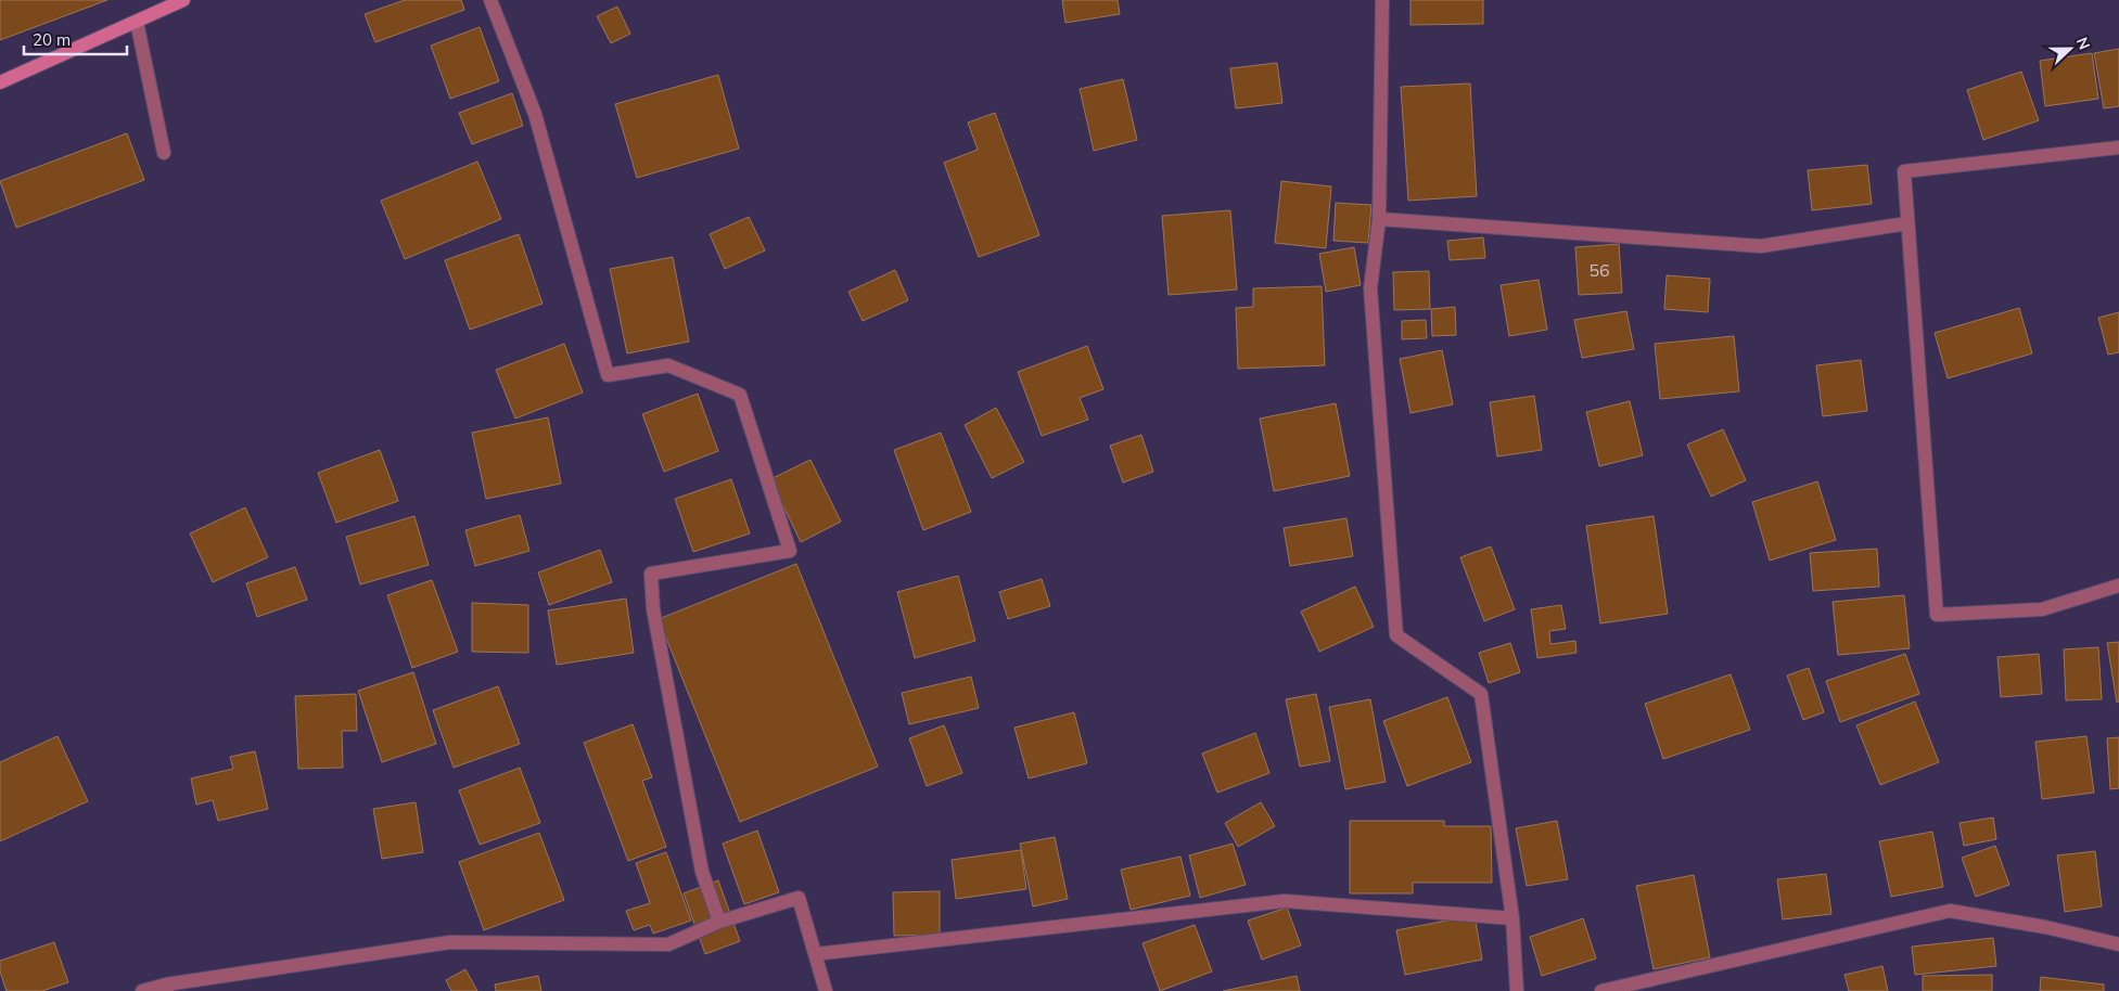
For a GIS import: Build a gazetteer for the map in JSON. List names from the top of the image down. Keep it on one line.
{"house_numbers":["56"],"scale_bar":"20 m","north":"right"}
